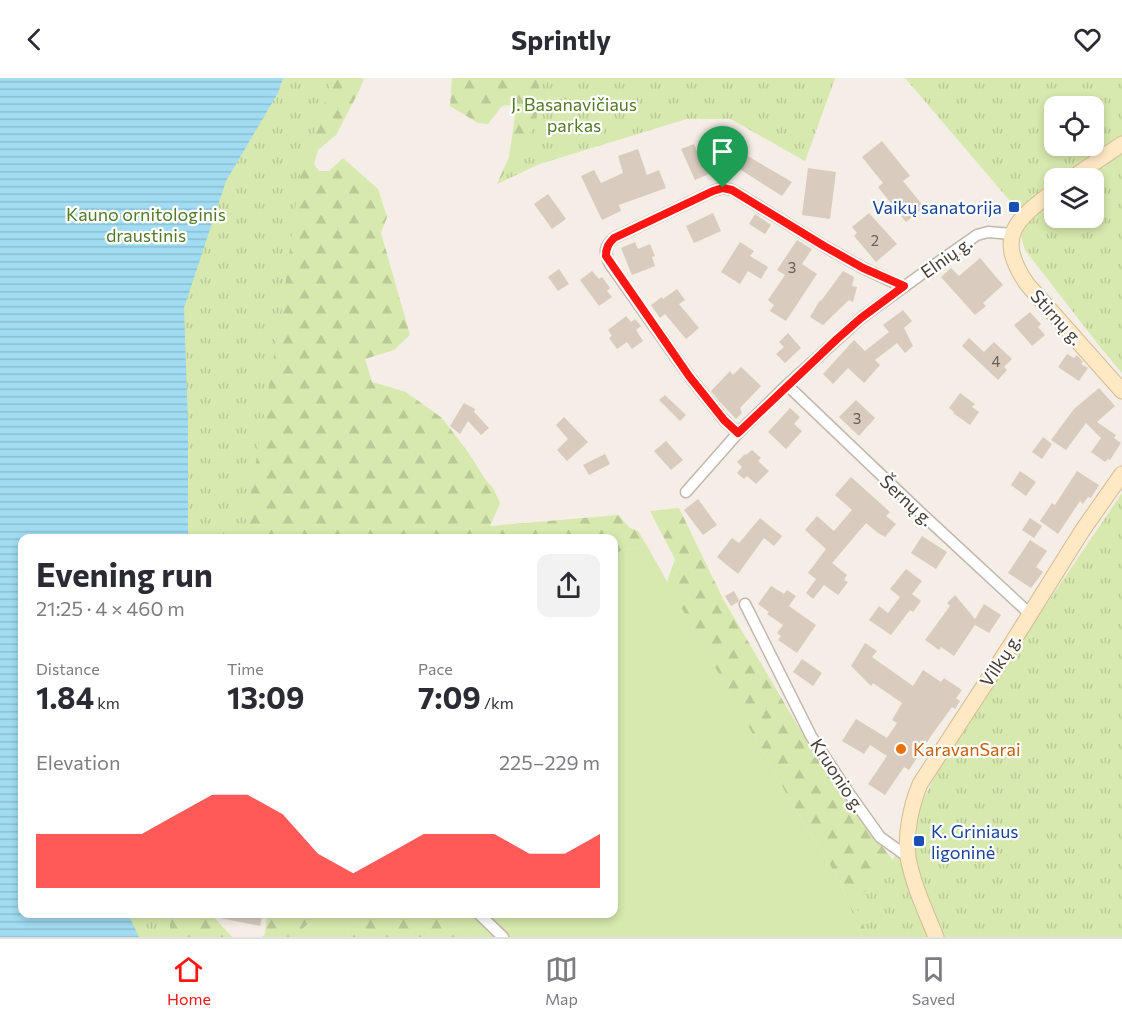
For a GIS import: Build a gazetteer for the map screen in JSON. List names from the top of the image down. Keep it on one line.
{"streets":{"street":["Elnių g.","Stirnų g.","Šernų g.","Vilkų g.","Kruonio g."]},"crossings":[["Elnių g.","Stirnų g."],["Elnių g.","Šernų g."],["Šernų g.","Vilkų g."],["Vilkų g.","Kruonio g."]],"parks":["J. Basanavičiaus parkas","Kauno ornitologinis draustinis"],"places":{"transit":["Vaikų sanatorija","K. Griniaus ligoninė"],"other":["KaravanSarai"]},"house_numbers":["2","3","4","3"],"page":{"header":"Sprintly","heading":["Evening run","21:25 · 4 × 460 m"],"stats":[["Distance","1.84 km"],["Time","13:09"],["Pace","7:09 /km"]],"chart":["Elevation","225–229 m"],"tabs":["Home","Map","Saved"]}}
